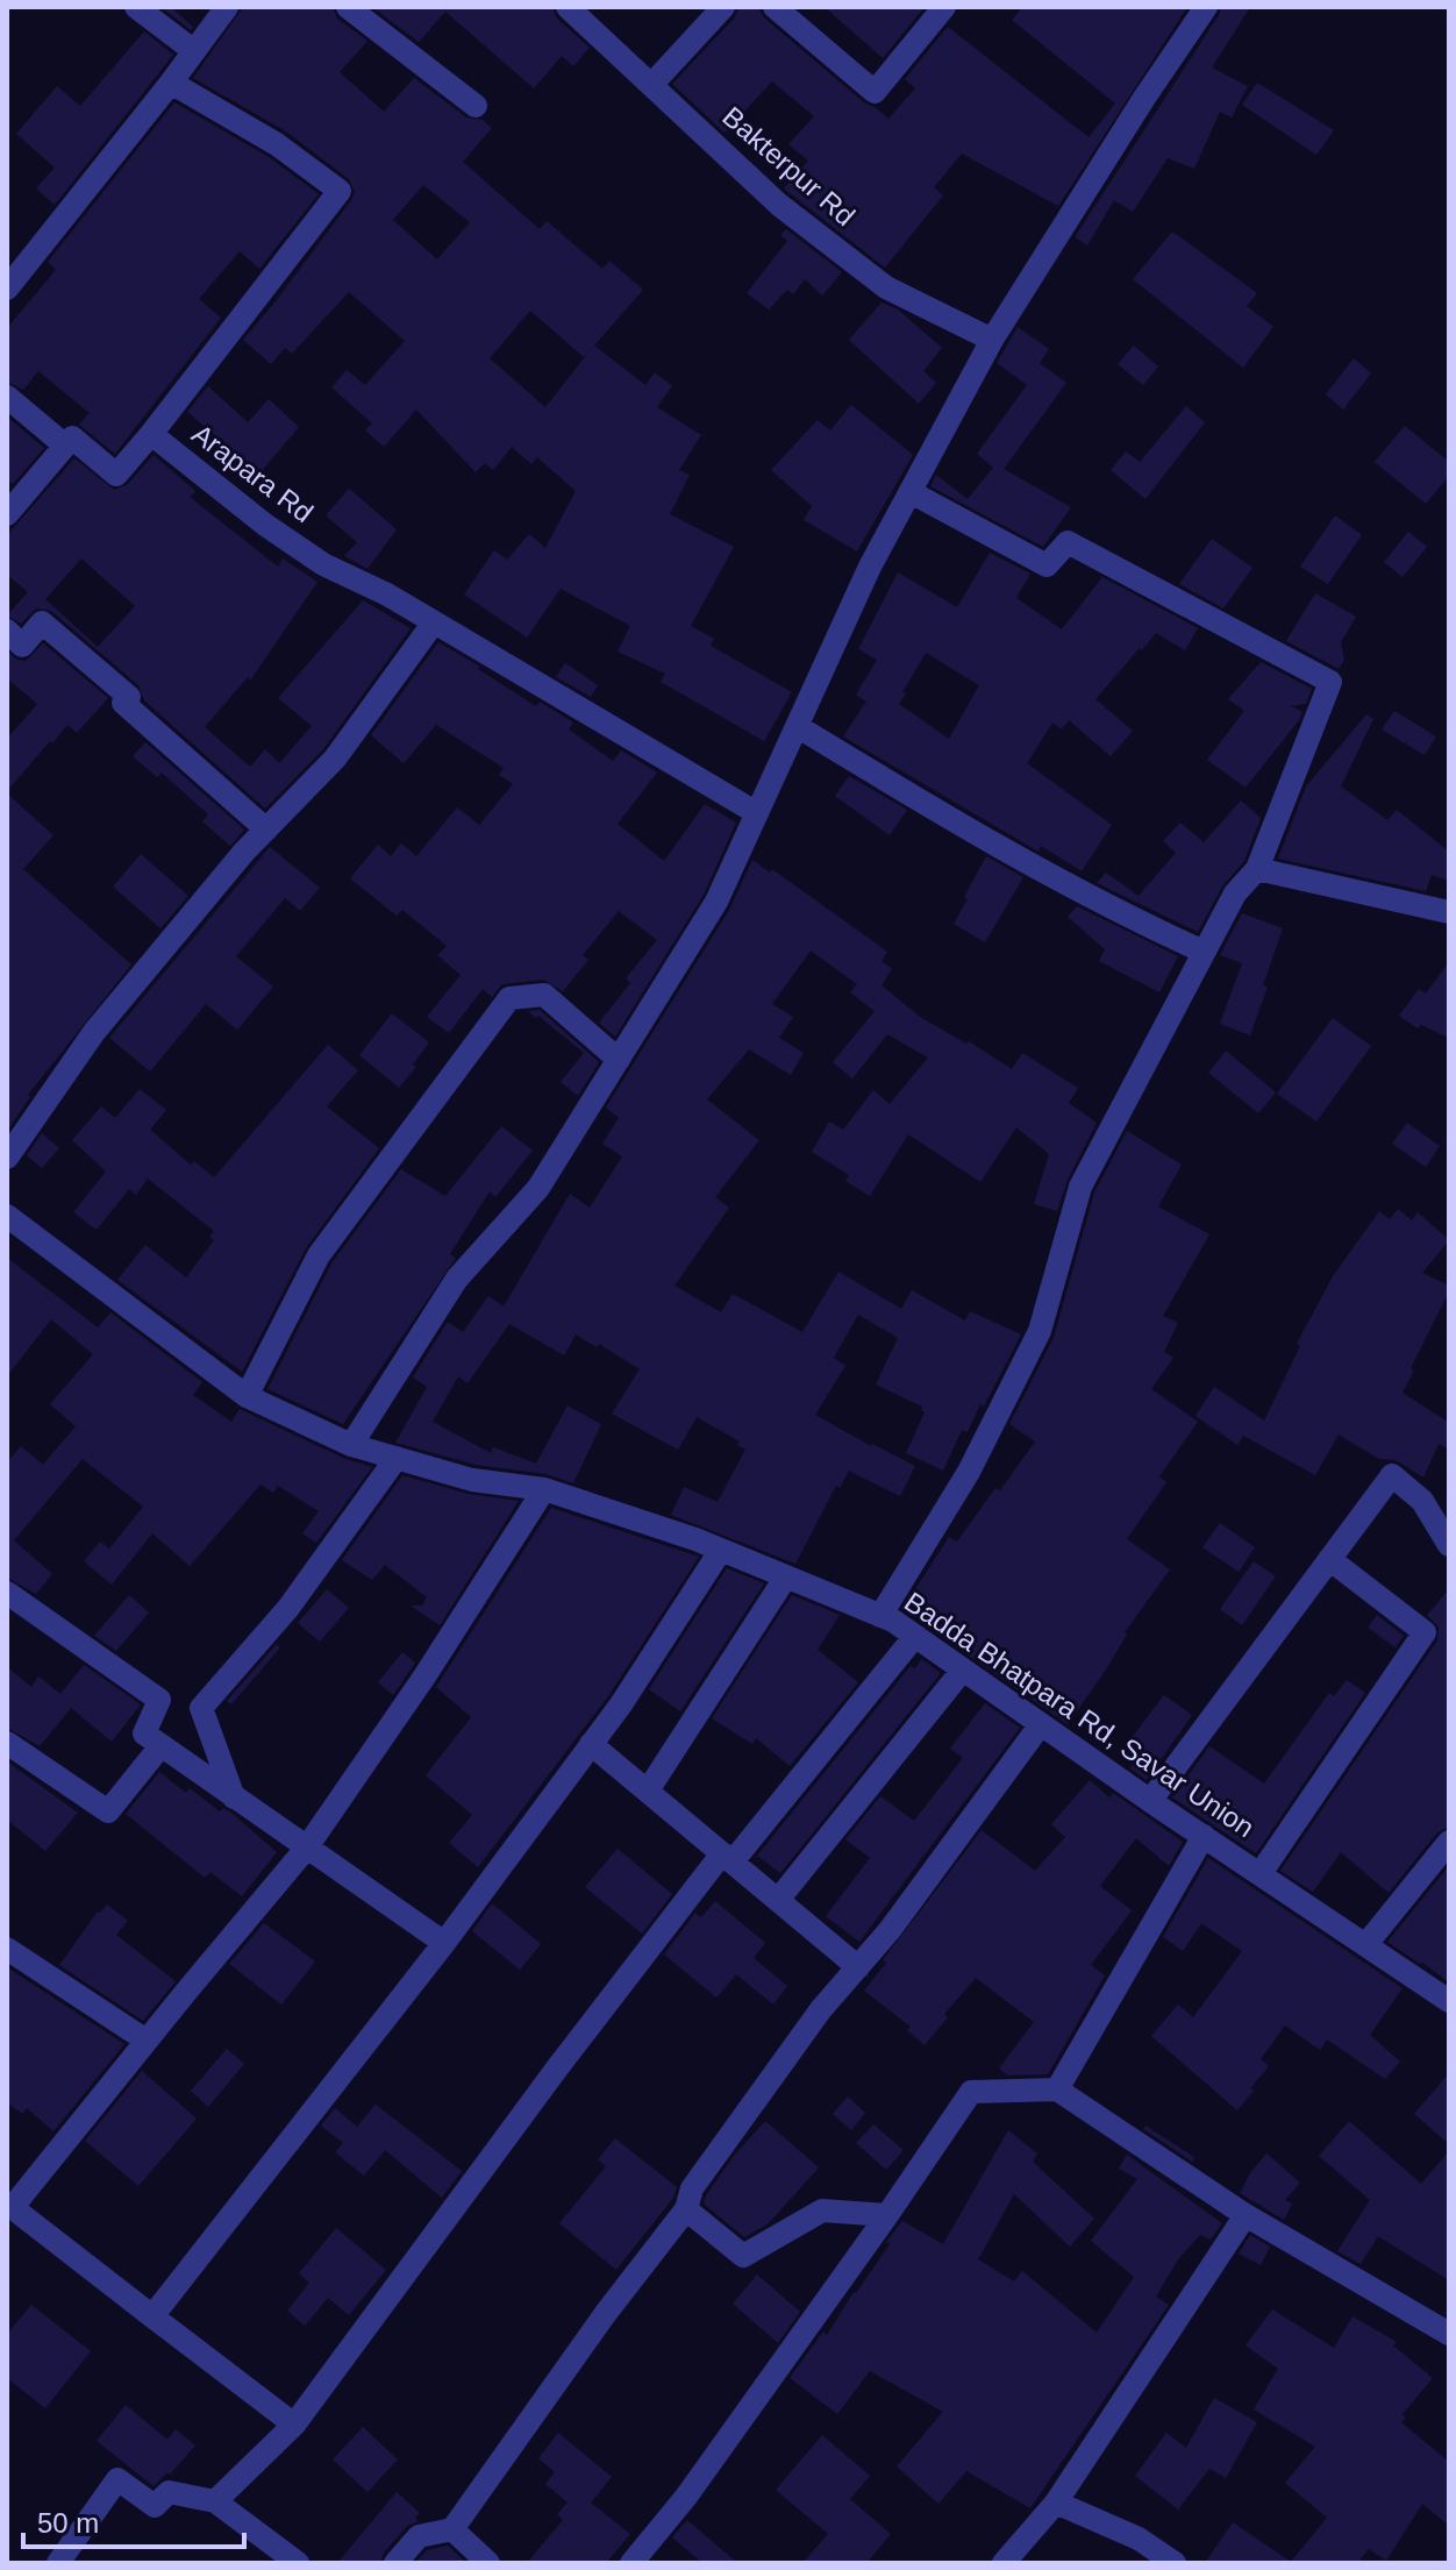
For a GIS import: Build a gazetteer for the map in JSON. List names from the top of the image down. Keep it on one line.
{"streets":{"street":["Bakterpur Rd","Arapara Rd","Badda Bhatpara Rd, Savar Union"]},"scale_bar":"50 m"}
